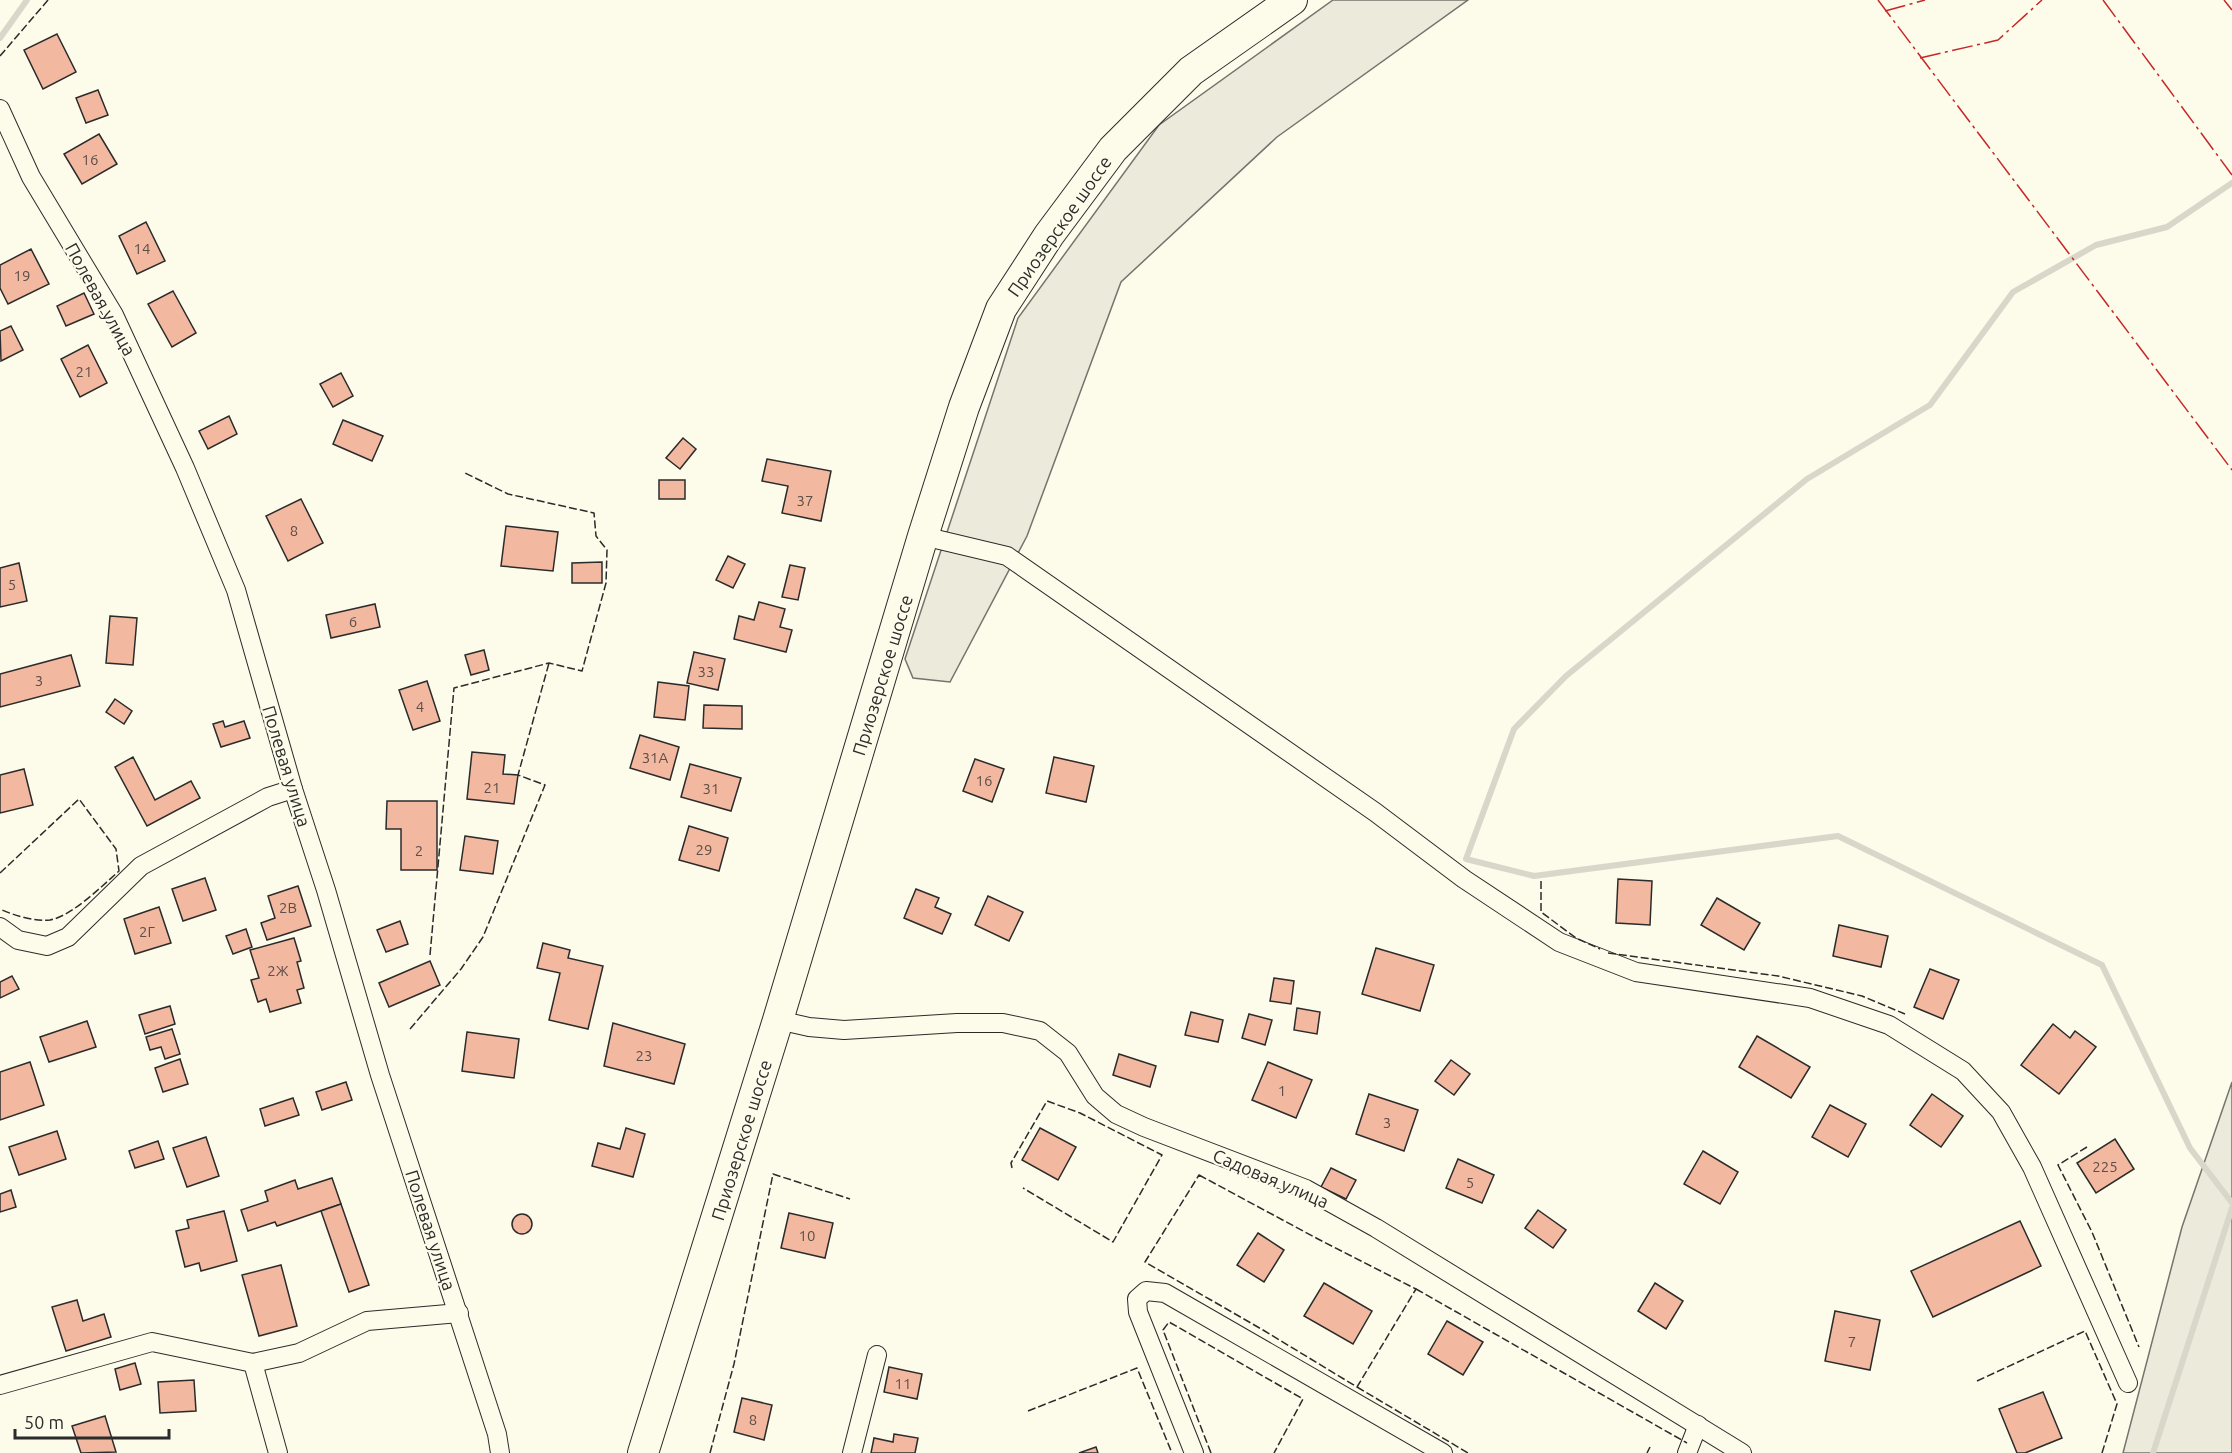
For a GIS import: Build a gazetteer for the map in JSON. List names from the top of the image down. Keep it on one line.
{"streets":{"main road":["Приозерское шоссе"],"street":["Полевая улица","Садовая улица"]},"crossings":[["Приозерское шоссе","Садовая улица"]],"house_numbers":["16","14","19","21","37","8","5","6","33","3","4","31А","16","21","31","29","2","2В","2Г","2Ж","23","1","3","225","5","10","7","11","8"],"scale_bar":"50 m"}
